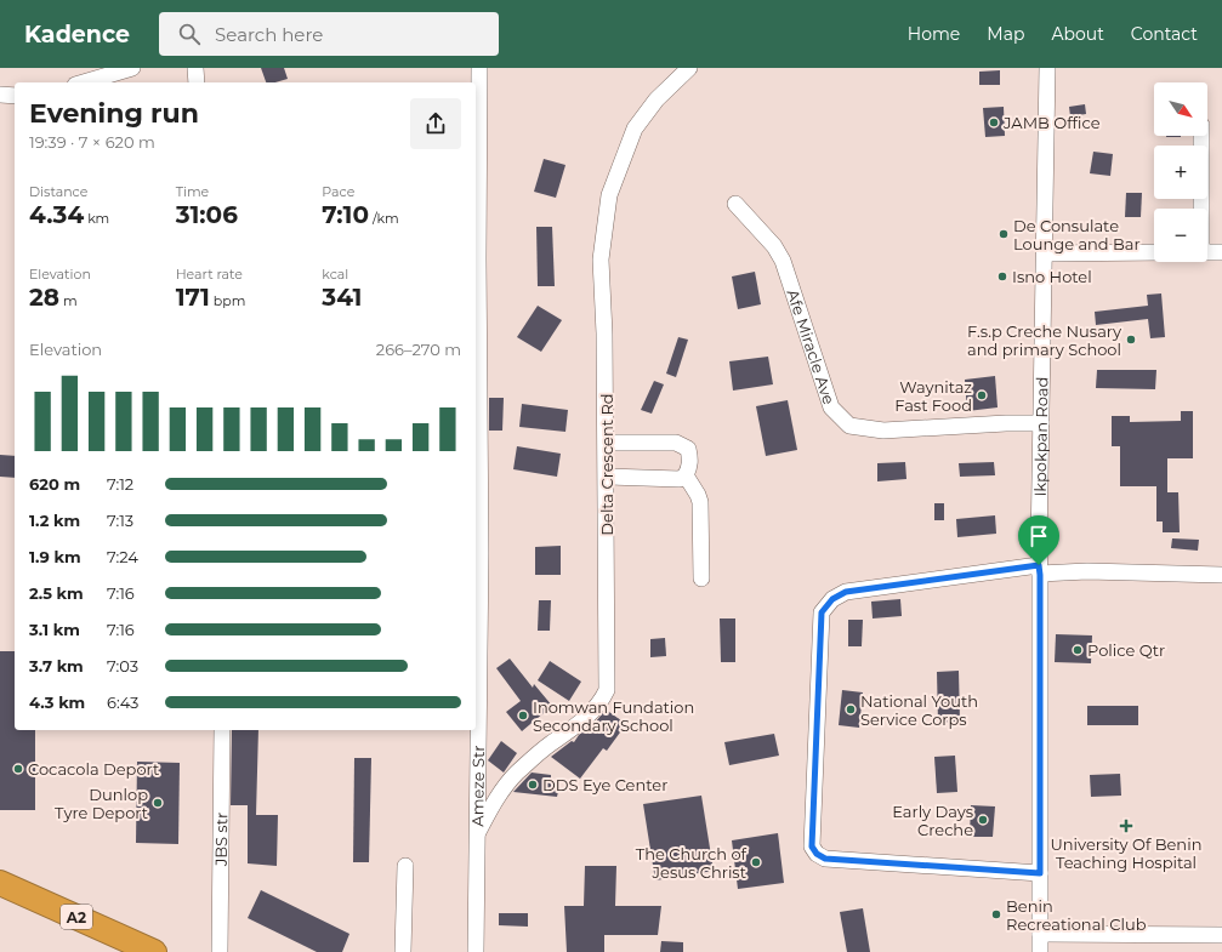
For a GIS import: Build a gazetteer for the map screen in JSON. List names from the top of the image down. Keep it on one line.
{"streets":{"highway":["A2"],"street":["Afe Miracle Ave","Ikpokpan Road","Delta Crescent Rd","Ameze Str","JBS str"]},"crossings":[["Afe Miracle Ave","Ikpokpan Road"],["Delta Crescent Rd","Ameze Str"]],"places":{"other":["JAMB Office","De Consulate Lounge and Bar","Isno Hotel","F.s.p Creche Nusary and primary School","Waynitaz Fast Food","Police Qtr","National Youth Service Corps","Inomwan Fundation Secondary School","Cocacola Deport","DDS Eye Center","Dunlop Tyre Deport","Early Days Creche","The Church of Jesus Christ","Benin Recreational Club"],"health":["University Of Benin Teaching Hospital"]},"north":"bottom right","page":{"header":"Kadence","search":"Search here","nav":["Home","Map","About","Contact"],"map_buttons":["+","−"],"heading":["Evening run","19:39 · 7 × 620 m"],"stats":[["Distance","4.34 km"],["Time","31:06"],["Pace","7:10 /km"],["Elevation","28 m"],["Heart rate","171 bpm"],["kcal","341"]],"chart":["Elevation","266–270 m"],"list":[{"name":"620 m","note":"7:12"},{"name":"1.2 km","note":"7:13"},{"name":"1.9 km","note":"7:24"},{"name":"2.5 km","note":"7:16"},{"name":"3.1 km","note":"7:16"},{"name":"3.7 km","note":"7:03"},{"name":"4.3 km","note":"6:43"}]}}
